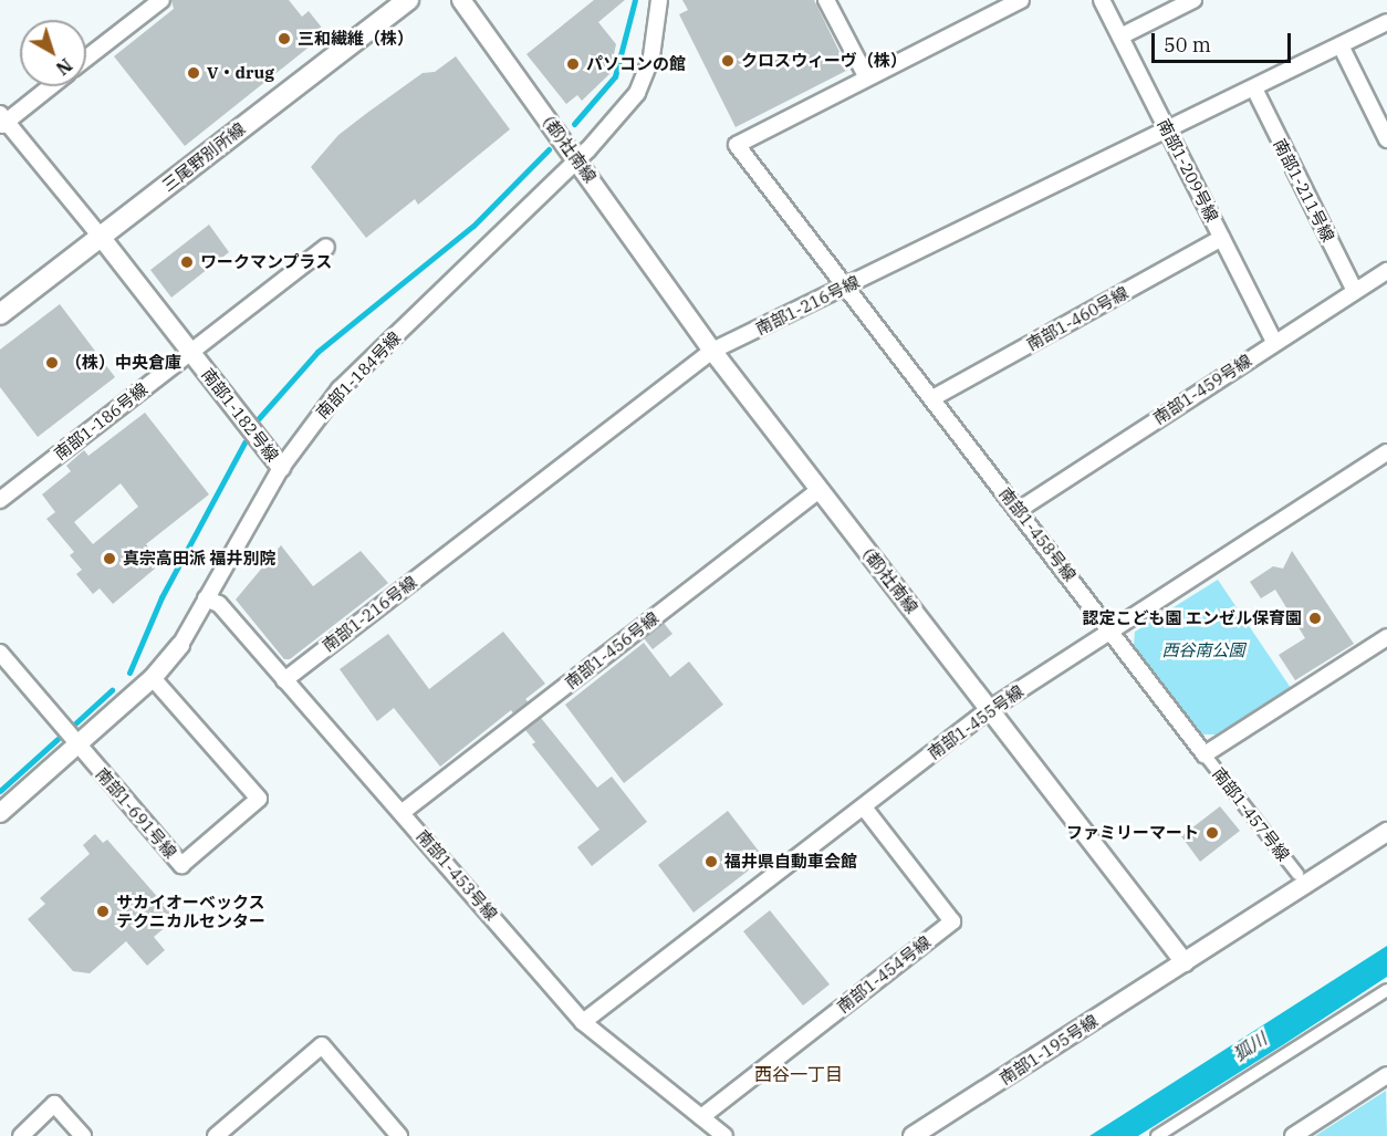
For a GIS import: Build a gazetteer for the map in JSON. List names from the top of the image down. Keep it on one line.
{"streets":{"main road":["三尾野別所線"],"street":["(都)社南線","南部1-209号線","南部1-211号線","南部1-216号線","南部1-460号線","南部1-184号線","南部1-459号線","南部1-182号線","南部1-186号線","南部1-458号線","南部1-456号線","南部1-455号線","南部1-691号線","南部1-457号線","南部1-453号線","南部1-454号線","南部1-195号線"]},"crossings":[["(都)社南線","南部1-216号線"],["(都)社南線","南部1-184号線"],["(都)社南線","南部1-456号線"],["(都)社南線","南部1-455号線"],["(都)社南線","南部1-195号線"],["三尾野別所線","南部1-182号線"],["南部1-209号線","南部1-216号線"],["南部1-209号線","南部1-460号線"],["南部1-209号線","南部1-459号線"],["南部1-211号線","南部1-216号線"],["南部1-211号線","南部1-459号線"],["南部1-216号線","南部1-458号線"],["南部1-216号線","南部1-453号線"],["南部1-460号線","南部1-458号線"],["南部1-184号線","南部1-182号線"],["南部1-184号線","南部1-691号線"],["南部1-184号線","南部1-453号線"],["南部1-459号線","南部1-458号線"],["南部1-182号線","南部1-186号線"],["南部1-458号線","南部1-455号線"],["南部1-458号線","南部1-457号線"],["南部1-456号線","南部1-453号線"],["南部1-455号線","南部1-453号線"],["南部1-455号線","南部1-454号線"],["南部1-453号線","南部1-454号線"]],"districts":["西谷一丁目"],"water":["狐川"],"parks":["西谷南公園"],"places":["三和繊維（株）","クロスウィーヴ（株）","パソコンの館","V・drug","ワークマンプラス","（株）中央倉庫","真宗高田派 福井別院","認定こども園 エンゼル保育園","ファミリーマート","福井県自動車会館","サカイオーベックス テクニカルセンター"],"scale_bar":"50 m","north":"bottom right"}
